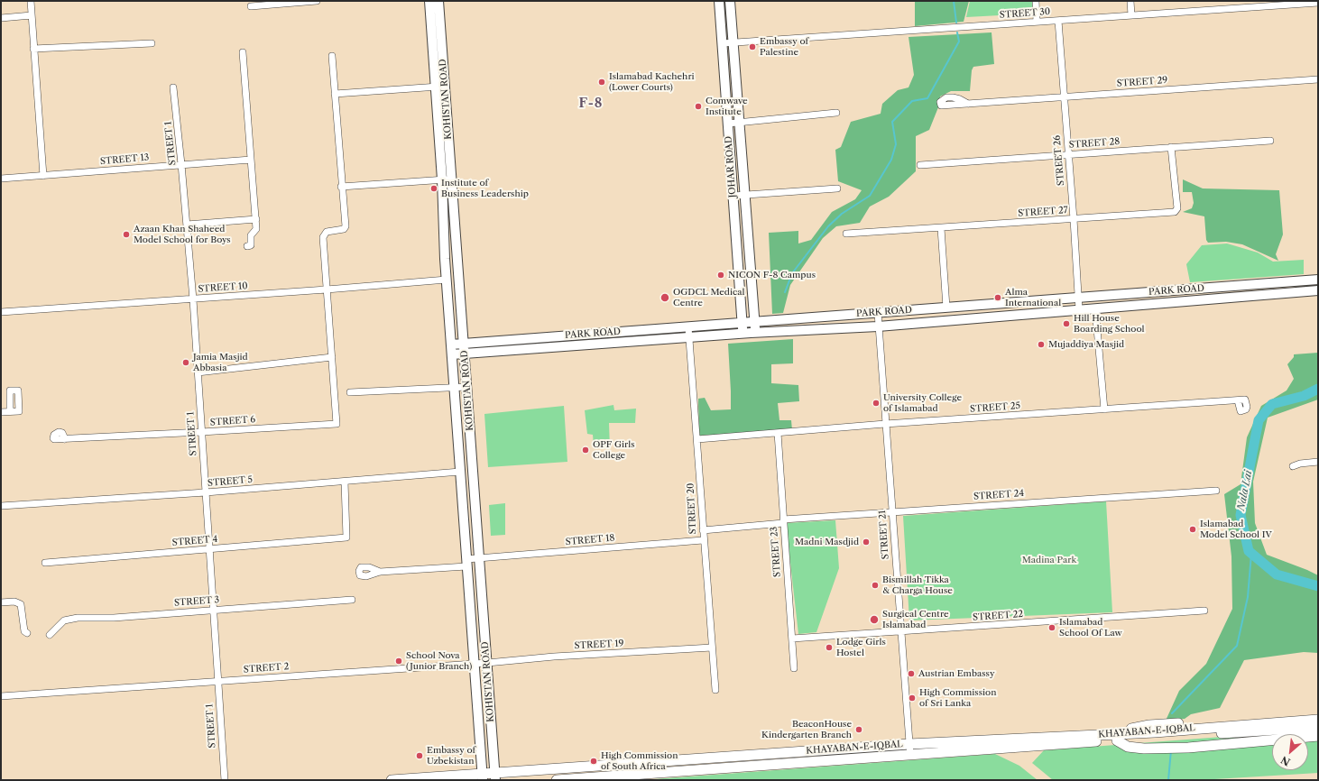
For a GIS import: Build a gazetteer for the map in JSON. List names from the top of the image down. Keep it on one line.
{"streets":{"main road":["KHAYABAN-E-IQBAL"],"street":["STREET 30","STREET 29","KOHISTAN ROAD","STREET 1","STREET 28","STREET 13","STREET 26","JOHAR ROAD","STREET 27","STREET 10","PARK ROAD","STREET 25","STREET 6","STREET 5","STREET 24","STREET 20","STREET 21","STREET 18","STREET 4","STREET 23","STREET 3","STREET 22","STREET 19","STREET 2"]},"crossings":[["STREET 30","STREET 26"],["STREET 30","JOHAR ROAD"],["STREET 29","STREET 26"],["KOHISTAN ROAD","STREET 10"],["KOHISTAN ROAD","PARK ROAD"],["KOHISTAN ROAD","STREET 5"],["KOHISTAN ROAD","STREET 18"],["KOHISTAN ROAD","STREET 19"],["KOHISTAN ROAD","STREET 2"],["KOHISTAN ROAD","KHAYABAN-E-IQBAL"],["STREET 1","STREET 13"],["STREET 1","STREET 10"],["STREET 1","STREET 6"],["STREET 1","STREET 5"],["STREET 1","STREET 4"],["STREET 1","STREET 3"],["STREET 1","STREET 2"],["STREET 28","STREET 26"],["STREET 28","STREET 27"],["STREET 26","STREET 27"],["STREET 26","PARK ROAD"],["JOHAR ROAD","PARK ROAD"],["PARK ROAD","STREET 20"],["PARK ROAD","STREET 21"],["STREET 25","STREET 20"],["STREET 25","STREET 21"],["STREET 25","STREET 23"],["STREET 5","STREET 4"],["STREET 24","STREET 20"],["STREET 24","STREET 21"],["STREET 24","STREET 23"],["STREET 20","STREET 18"],["STREET 20","STREET 19"],["STREET 21","STREET 22"],["STREET 21","KHAYABAN-E-IQBAL"],["STREET 23","STREET 22"],["STREET 19","STREET 2"]],"districts":["F-8"],"water":["Nala Lai"],"parks":["Madina Park"],"places":["Embassy of Palestine","Islamabad Kachehri (Lower Courts)","Comwave Institute","Institute of Business Leadership","Azaan Khan Shaheed Model School for Boys","NICON F-8 Campus","OGDCL Medical Centre","Alma International","Hill House Boarding School","Mujaddiya Masjid","Jamia Masjid Abbasia","University College of Islamabad","OPF Girls College","Islamabad Model School IV","Madni Masdjid","Bismillah Tikka & Charga House","Surgical Centre Islamabad","Islamabad School Of Law","Lodge Girls Hostel","School Nova (Junior Branch)","Austrian Embassy","High Commission of Sri Lanka","BeaconHouse Kindergarten Branch","Embassy of Uzbekistan","High Commission of South Africa"],"north":"bottom left"}
